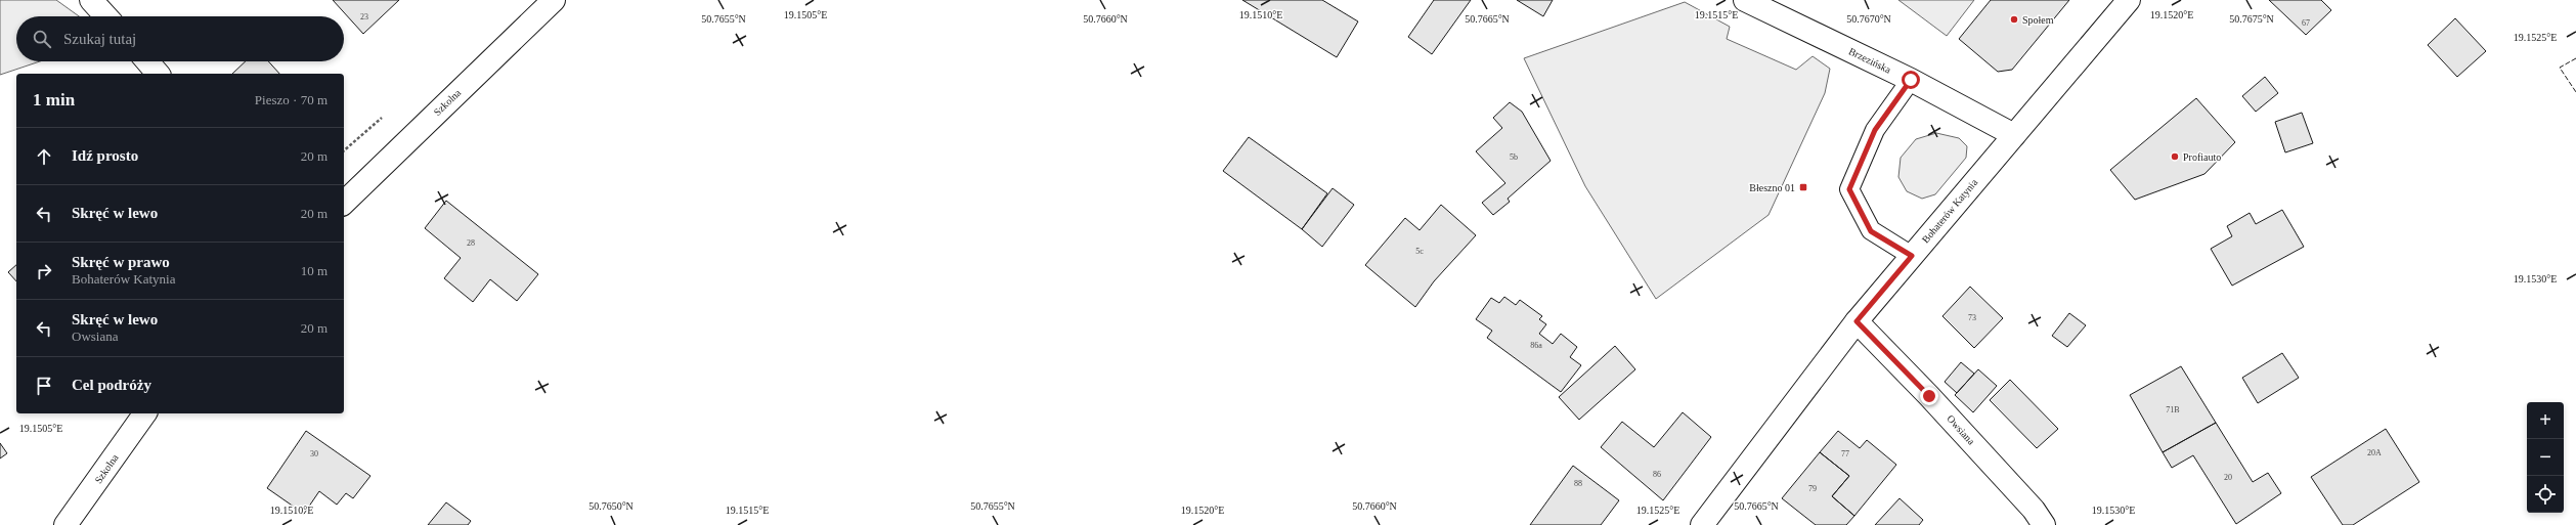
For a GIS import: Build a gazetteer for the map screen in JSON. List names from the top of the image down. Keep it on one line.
{"streets":{"street":["Brzezińska","Szkolna","Bohaterów Katynia","Owsiana"]},"crossings":[["Brzezińska","Bohaterów Katynia"],["Bohaterów Katynia","Owsiana"]],"places":{"other":["Społem","Profiauto"],"transit":["Błeszno 01"]},"house_numbers":["23","67","5b","28","5c","73","86a","71B","20A","30","77","86","20","88","79"],"page":{"search":"Szukaj tutaj","heading":["1 min","Pieszo · 70 m"],"list":[["Idź prosto","20 m"],["Skręć w lewo","20 m"],["Skręć w prawo","Bohaterów Katynia","10 m"],["Skręć w lewo","Owsiana","20 m"],"Cel podróży"],"map_buttons":["+","−"]},"coordinates":["19.1505°E","19.1510°E","19.1515°E","19.1520°E","50.7655°N","50.7660°N","50.7665°N","50.7670°N","50.7675°N","19.1525°E","19.1530°E","50.7650°N"]}
